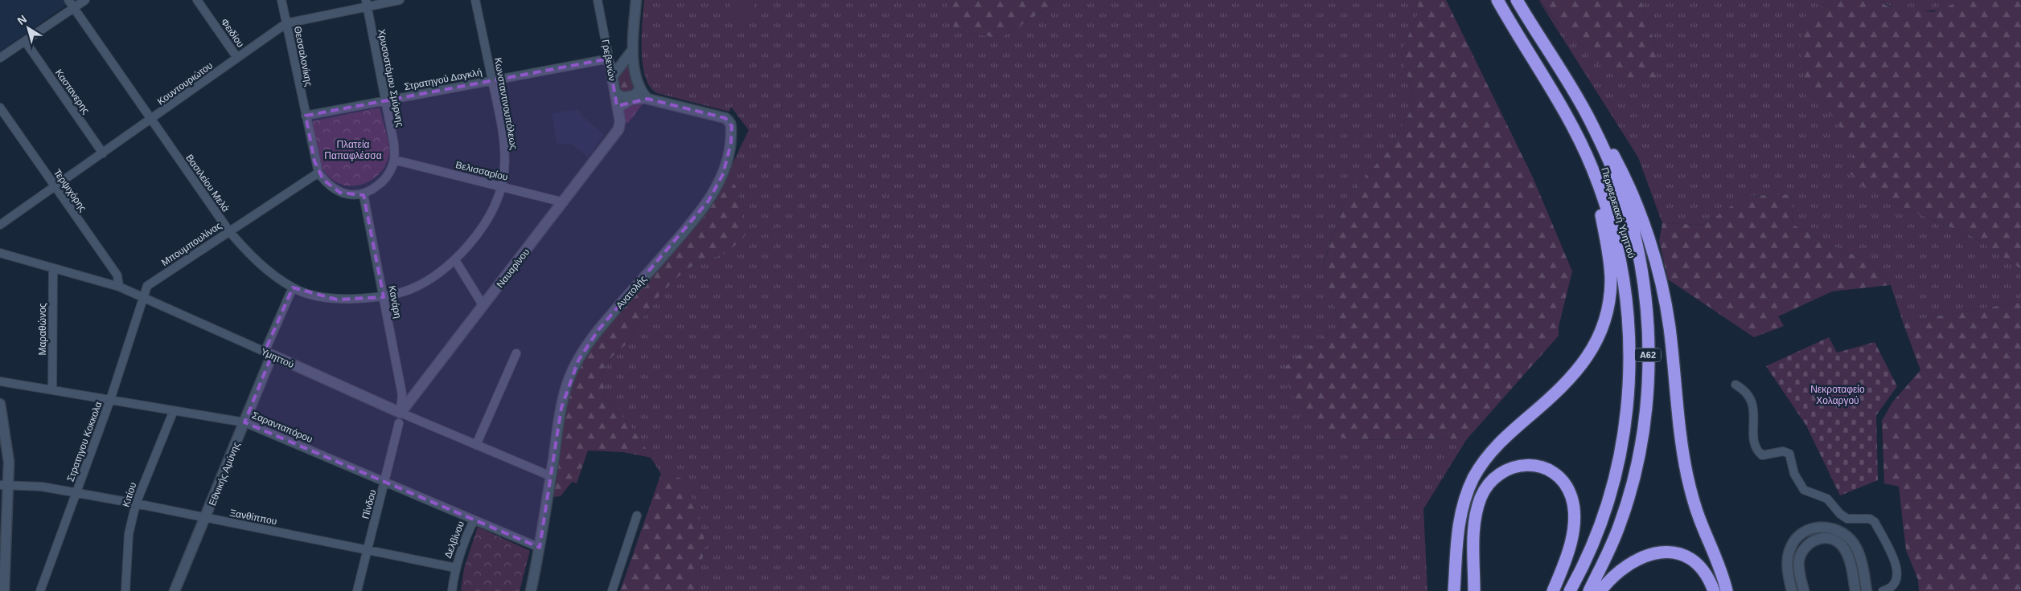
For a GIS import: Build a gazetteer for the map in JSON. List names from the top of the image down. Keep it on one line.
{"streets":{"highway":["Περιφερειακή Υμηττού","Α62"],"street":["Φειδίου","Θεσσαλονίκης","Γρεβενών","Χρυσοστόμου Σμύρνης","Στρατηγού Δαγκλή","Κουντουριώτου","Καστανερης","Κωνσταντινουπόλεως","Βελισσαρίου","Βασιλείου Μελά","Τερψιχόρης","Μπουμπουλίνας","Ναυαρίνου","Ανατολής","Κανάρη","Μαραθώνος","Υμηττού","Σαρανταπόρου","Στρατηγου Κοκκολα","Εθνικής Αμύνης","Κιτίου","Πίνδου","Ξανθίππου","Δελβίνου"]},"crossings":[["Φειδίου","Κουντουριώτου"],["Θεσσαλονίκης","Χρυσοστόμου Σμύρνης"],["Θεσσαλονίκης","Στρατηγού Δαγκλή"],["Θεσσαλονίκης","Κουντουριώτου"],["Θεσσαλονίκης","Βελισσαρίου"],["Θεσσαλονίκης","Μπουμπουλίνας"],["Θεσσαλονίκης","Κανάρη"],["Γρεβενών","Στρατηγού Δαγκλή"],["Γρεβενών","Ναυαρίνου"],["Γρεβενών","Ανατολής"],["Χρυσοστόμου Σμύρνης","Στρατηγού Δαγκλή"],["Χρυσοστόμου Σμύρνης","Κουντουριώτου"],["Χρυσοστόμου Σμύρνης","Βελισσαρίου"],["Χρυσοστόμου Σμύρνης","Μπουμπουλίνας"],["Χρυσοστόμου Σμύρνης","Κανάρη"],["Στρατηγού Δαγκλή","Κωνσταντινουπόλεως"],["Στρατηγού Δαγκλή","Βελισσαρίου"],["Στρατηγού Δαγκλή","Μπουμπουλίνας"],["Στρατηγού Δαγκλή","Κανάρη"],["Κουντουριώτου","Καστανερης"],["Κουντουριώτου","Βασιλείου Μελά"],["Κουντουριώτου","Τερψιχόρης"],["Κωνσταντινουπόλεως","Βελισσαρίου"],["Κωνσταντινουπόλεως","Βασιλείου Μελά"],["Κωνσταντινουπόλεως","Κανάρη"],["Βελισσαρίου","Μπουμπουλίνας"],["Βελισσαρίου","Ναυαρίνου"],["Βελισσαρίου","Κανάρη"],["Βασιλείου Μελά","Μπουμπουλίνας"],["Βασιλείου Μελά","Κανάρη"],["Βασιλείου Μελά","Εθνικής Αμύνης"],["Τερψιχόρης","Υμηττού"],["Μπουμπουλίνας","Κανάρη"],["Μπουμπουλίνας","Υμηττού"],["Μπουμπουλίνας","Στρατηγου Κοκκολα"],["Ναυαρίνου","Κανάρη"],["Ναυαρίνου","Υμηττού"],["Ναυαρίνου","Πίνδου"],["Ανατολής","Υμηττού"],["Ανατολής","Σαρανταπόρου"],["Κανάρη","Υμηττού"],["Κανάρη","Πίνδου"],["Μαραθώνος","Υμηττού"],["Μαραθώνος","Σαρανταπόρου"],["Υμηττού","Στρατηγου Κοκκολα"],["Υμηττού","Εθνικής Αμύνης"],["Υμηττού","Πίνδου"],["Σαρανταπόρου","Στρατηγου Κοκκολα"],["Σαρανταπόρου","Εθνικής Αμύνης"],["Σαρανταπόρου","Κιτίου"],["Σαρανταπόρου","Πίνδου"],["Σαρανταπόρου","Δελβίνου"],["Στρατηγου Κοκκολα","Ξανθίππου"],["Εθνικής Αμύνης","Ξανθίππου"],["Κιτίου","Ξανθίππου"],["Πίνδου","Ξανθίππου"],["Ξανθίππου","Δελβίνου"]],"parks":["Πλατεία Παπαφλέσσα","Νεκροταφείο Χολαργού"],"north":"top left"}
